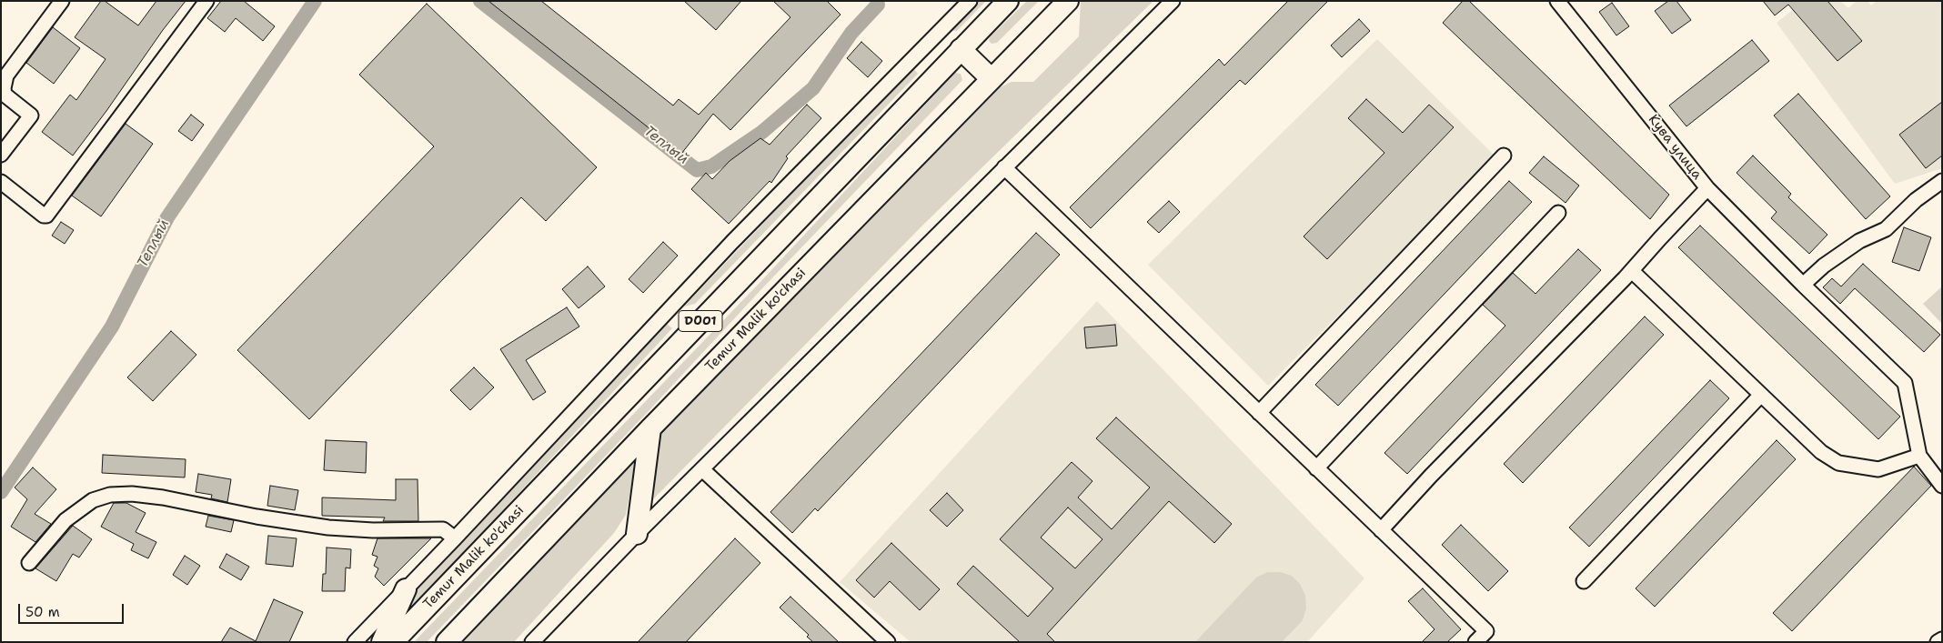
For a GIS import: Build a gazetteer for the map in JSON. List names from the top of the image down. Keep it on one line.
{"streets":{"highway":["Temur Malik ko'chasi","D001"],"street":["Кува улица"]},"water":["Теплый"],"scale_bar":"50 m"}
